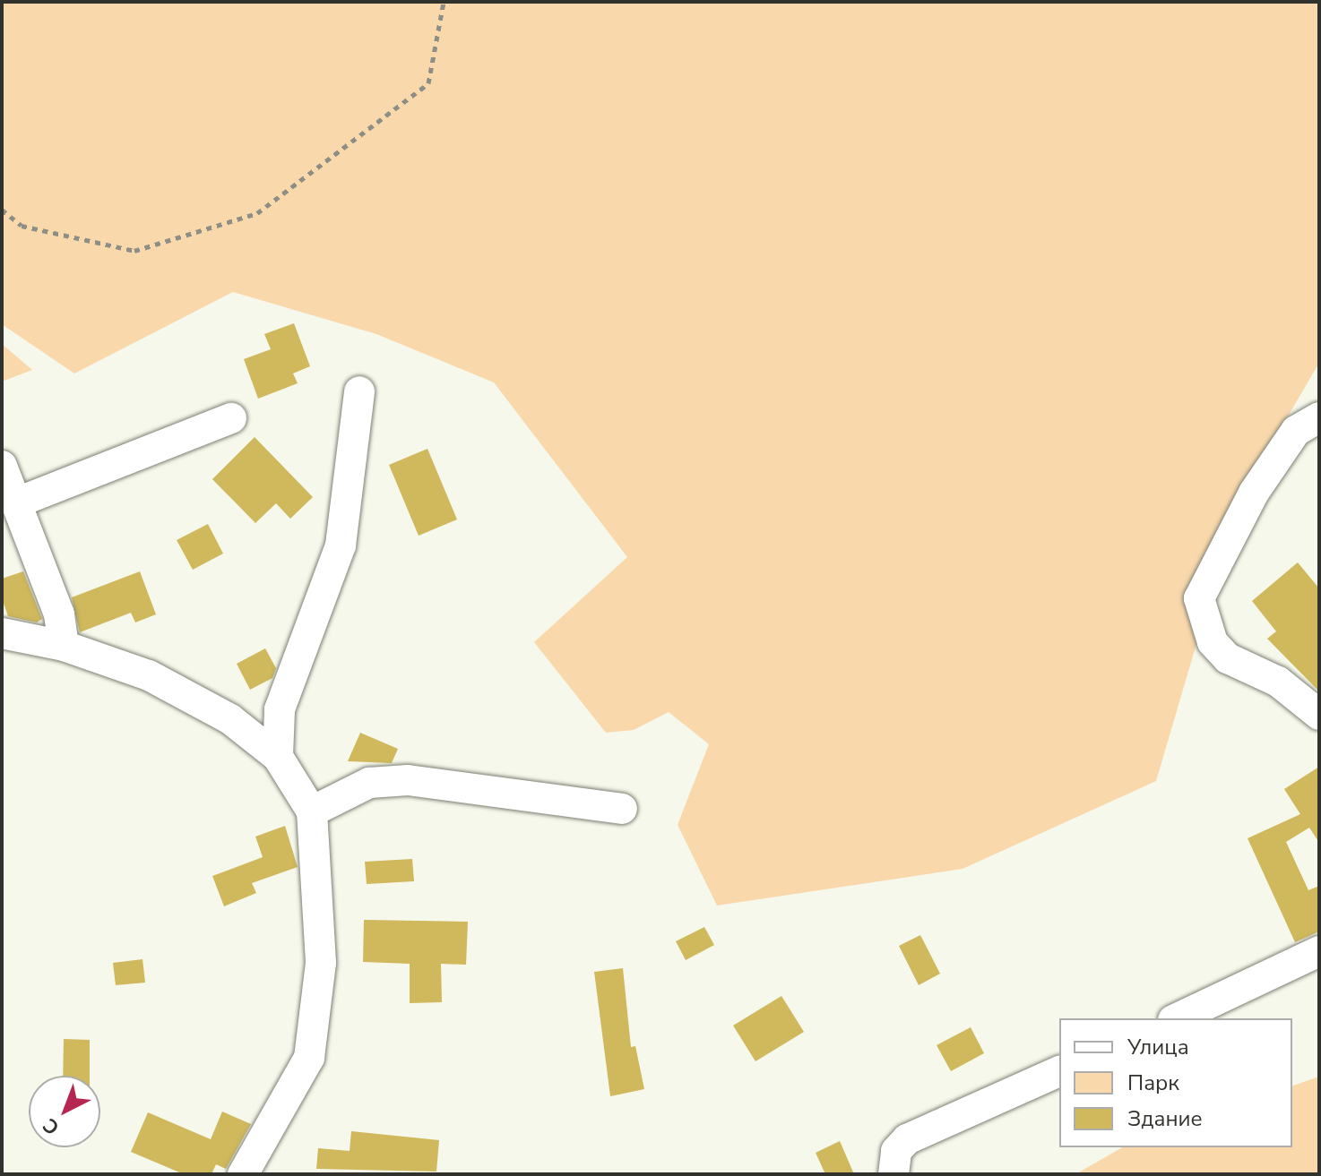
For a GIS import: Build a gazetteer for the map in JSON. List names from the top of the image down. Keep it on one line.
{"legend":["Улица","Парк","Здание"],"north":"bottom left"}
